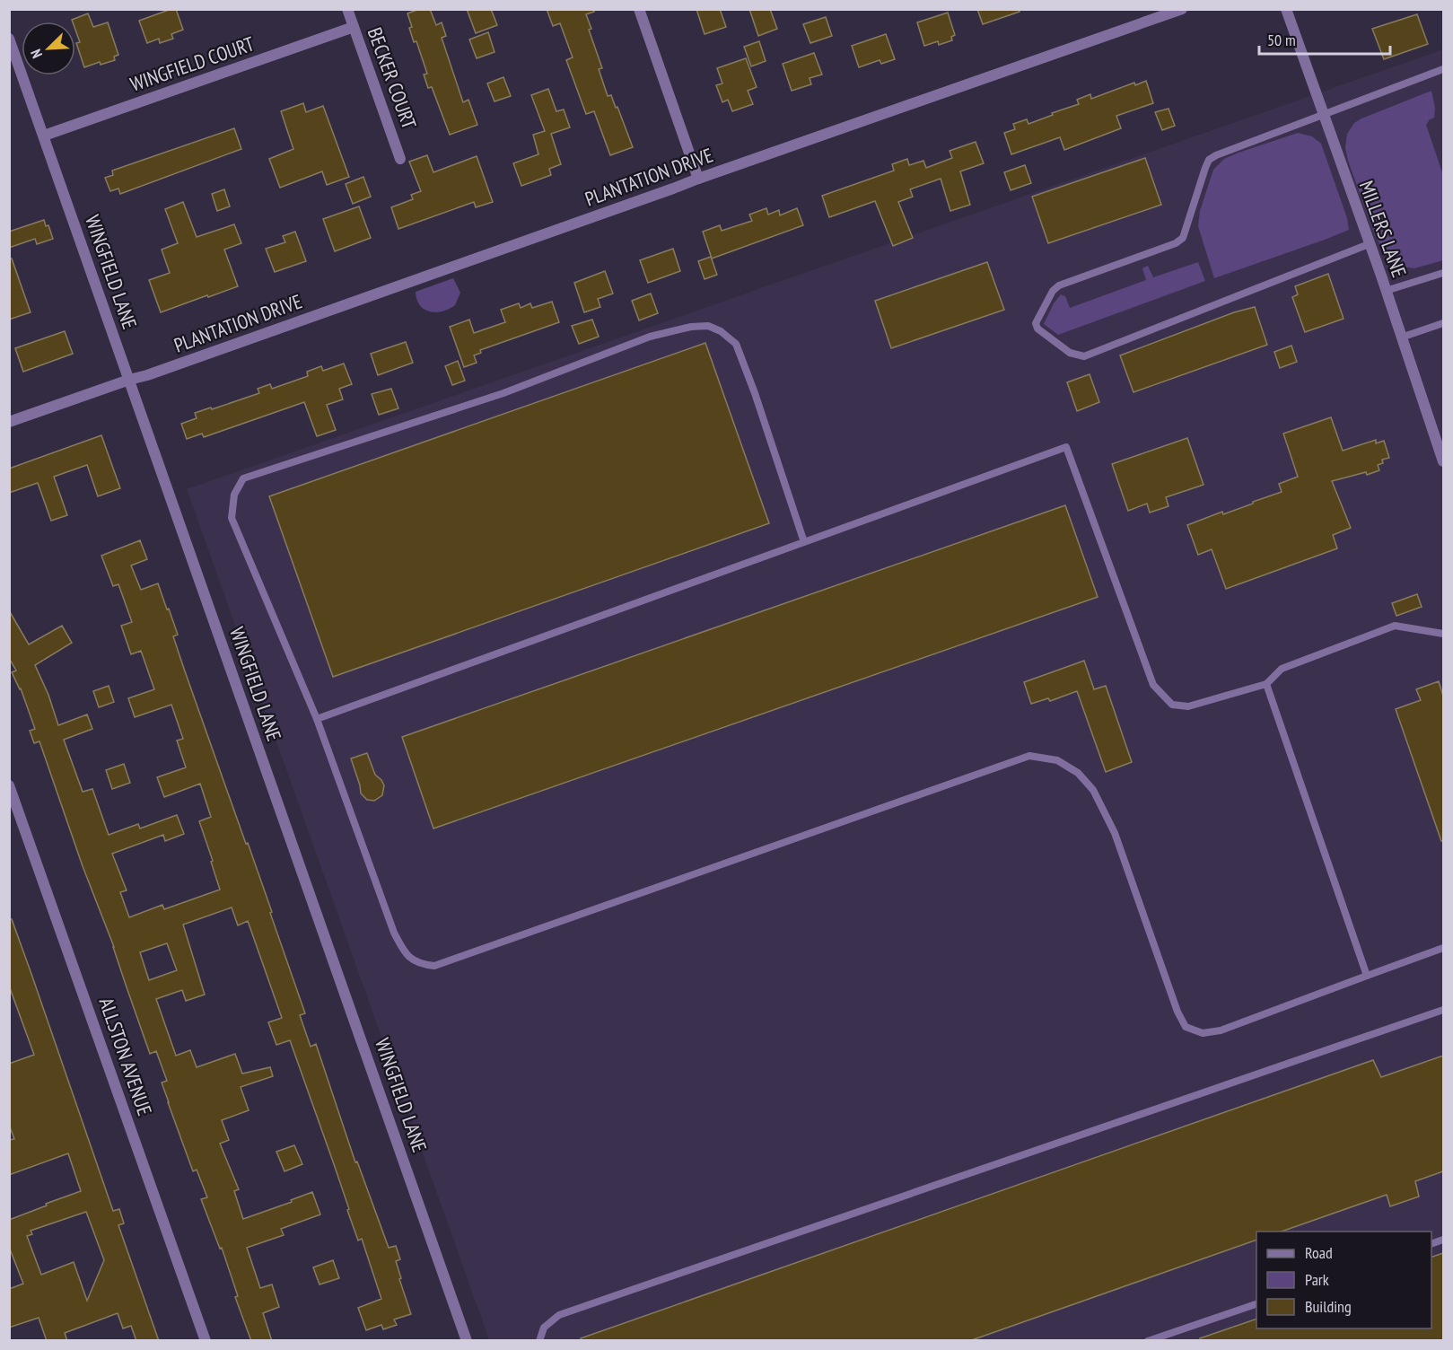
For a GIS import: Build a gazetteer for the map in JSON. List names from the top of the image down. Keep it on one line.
{"streets":{"street":["WINGFIELD COURT","BECKER COURT","PLANTATION DRIVE","MILLERS LANE","WINGFIELD LANE","ALLSTON AVENUE"]},"crossings":[["WINGFIELD COURT","BECKER COURT"],["WINGFIELD COURT","WINGFIELD LANE"],["PLANTATION DRIVE","WINGFIELD LANE"]],"legend":["Road","Park","Building"],"scale_bar":"50 m","north":"bottom left"}
